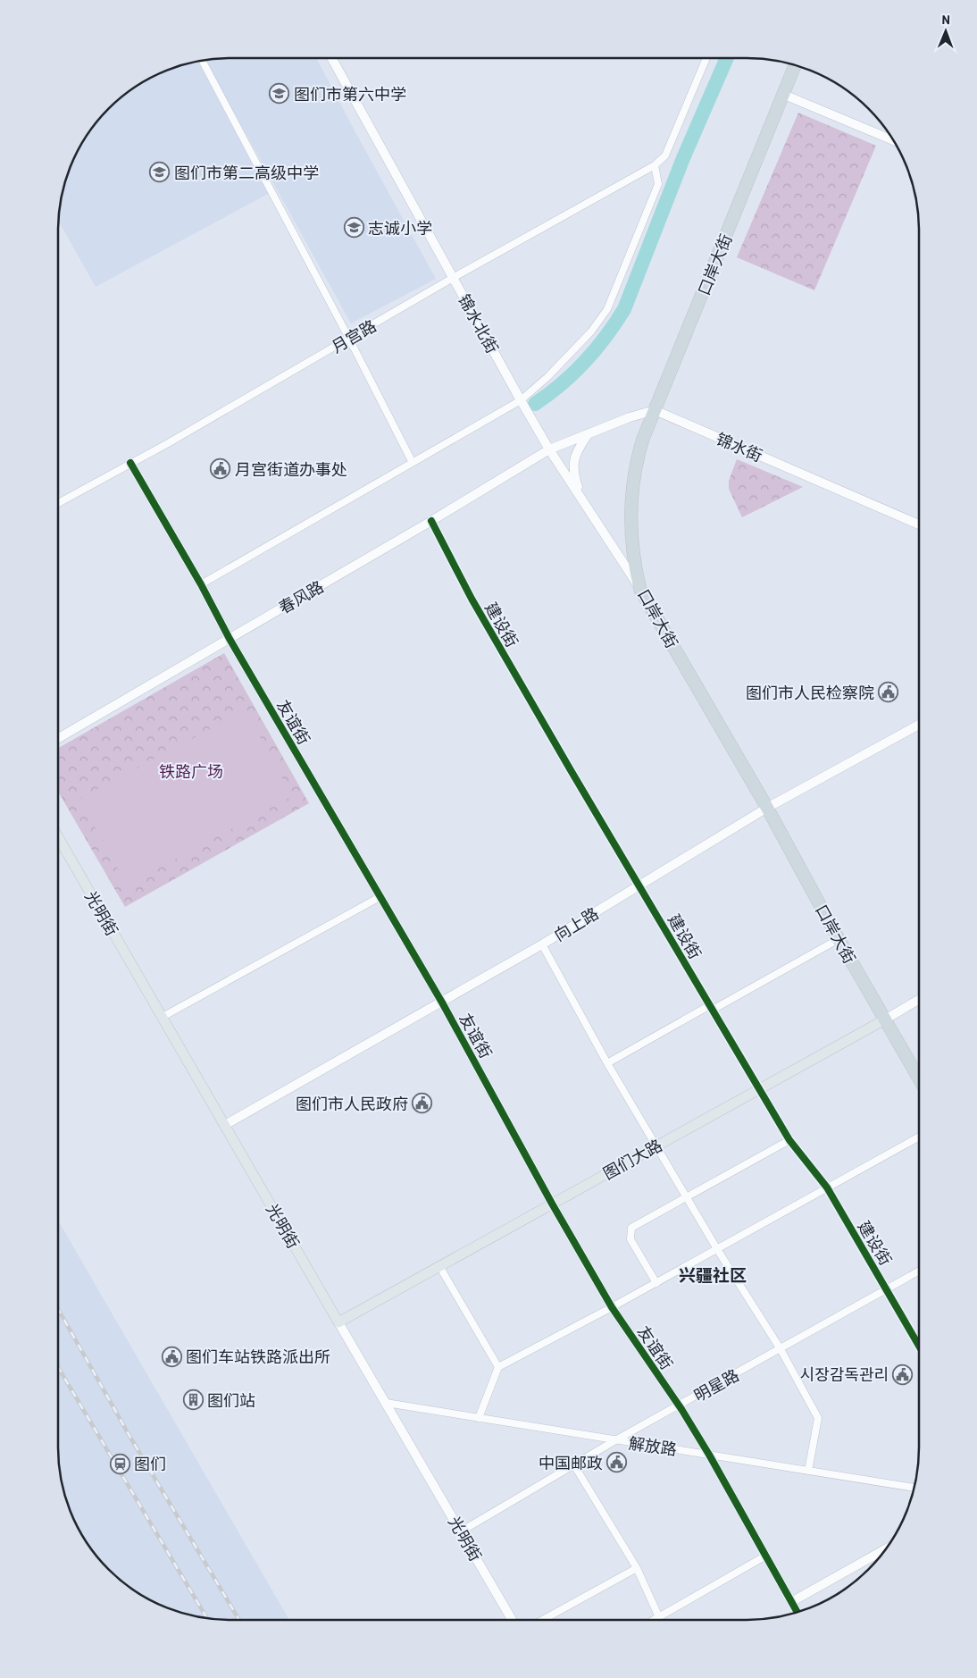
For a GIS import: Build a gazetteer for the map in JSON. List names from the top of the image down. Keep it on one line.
{"streets":{"highway":["口岸大街"],"main road":["光明街","图们大路"],"street":["锦水北街","月宫路","锦水街","春风路","建设街","友谊街","向上路","明星路","解放路"]},"crossings":[["口岸大街","锦水北街"],["口岸大街","锦水街"],["口岸大街","向上路"],["口岸大街","图们大路"],["锦水北街","月宫路"],["锦水北街","春风路"],["月宫路","友谊街"],["春风路","建设街"],["春风路","友谊街"],["建设街","向上路"],["建设街","图们大路"],["建设街","明星路"],["友谊街","向上路"],["友谊街","图们大路"],["友谊街","明星路"],["友谊街","解放路"],["光明街","向上路"],["光明街","图们大路"],["光明街","明星路"],["光明街","解放路"],["明星路","解放路"]],"districts":["兴疆社区"],"parks":["铁路广场"],"places":{"school or university":["图们市第六中学","图们市第二高级中学","志诚小学"],"public building":["月宫街道办事处","图们市人民检察院","图们市人民政府","图们车站铁路派出所","시장감독관리","中国邮政"],"building":["图们站"],"station":["图们"]},"north":"top"}
